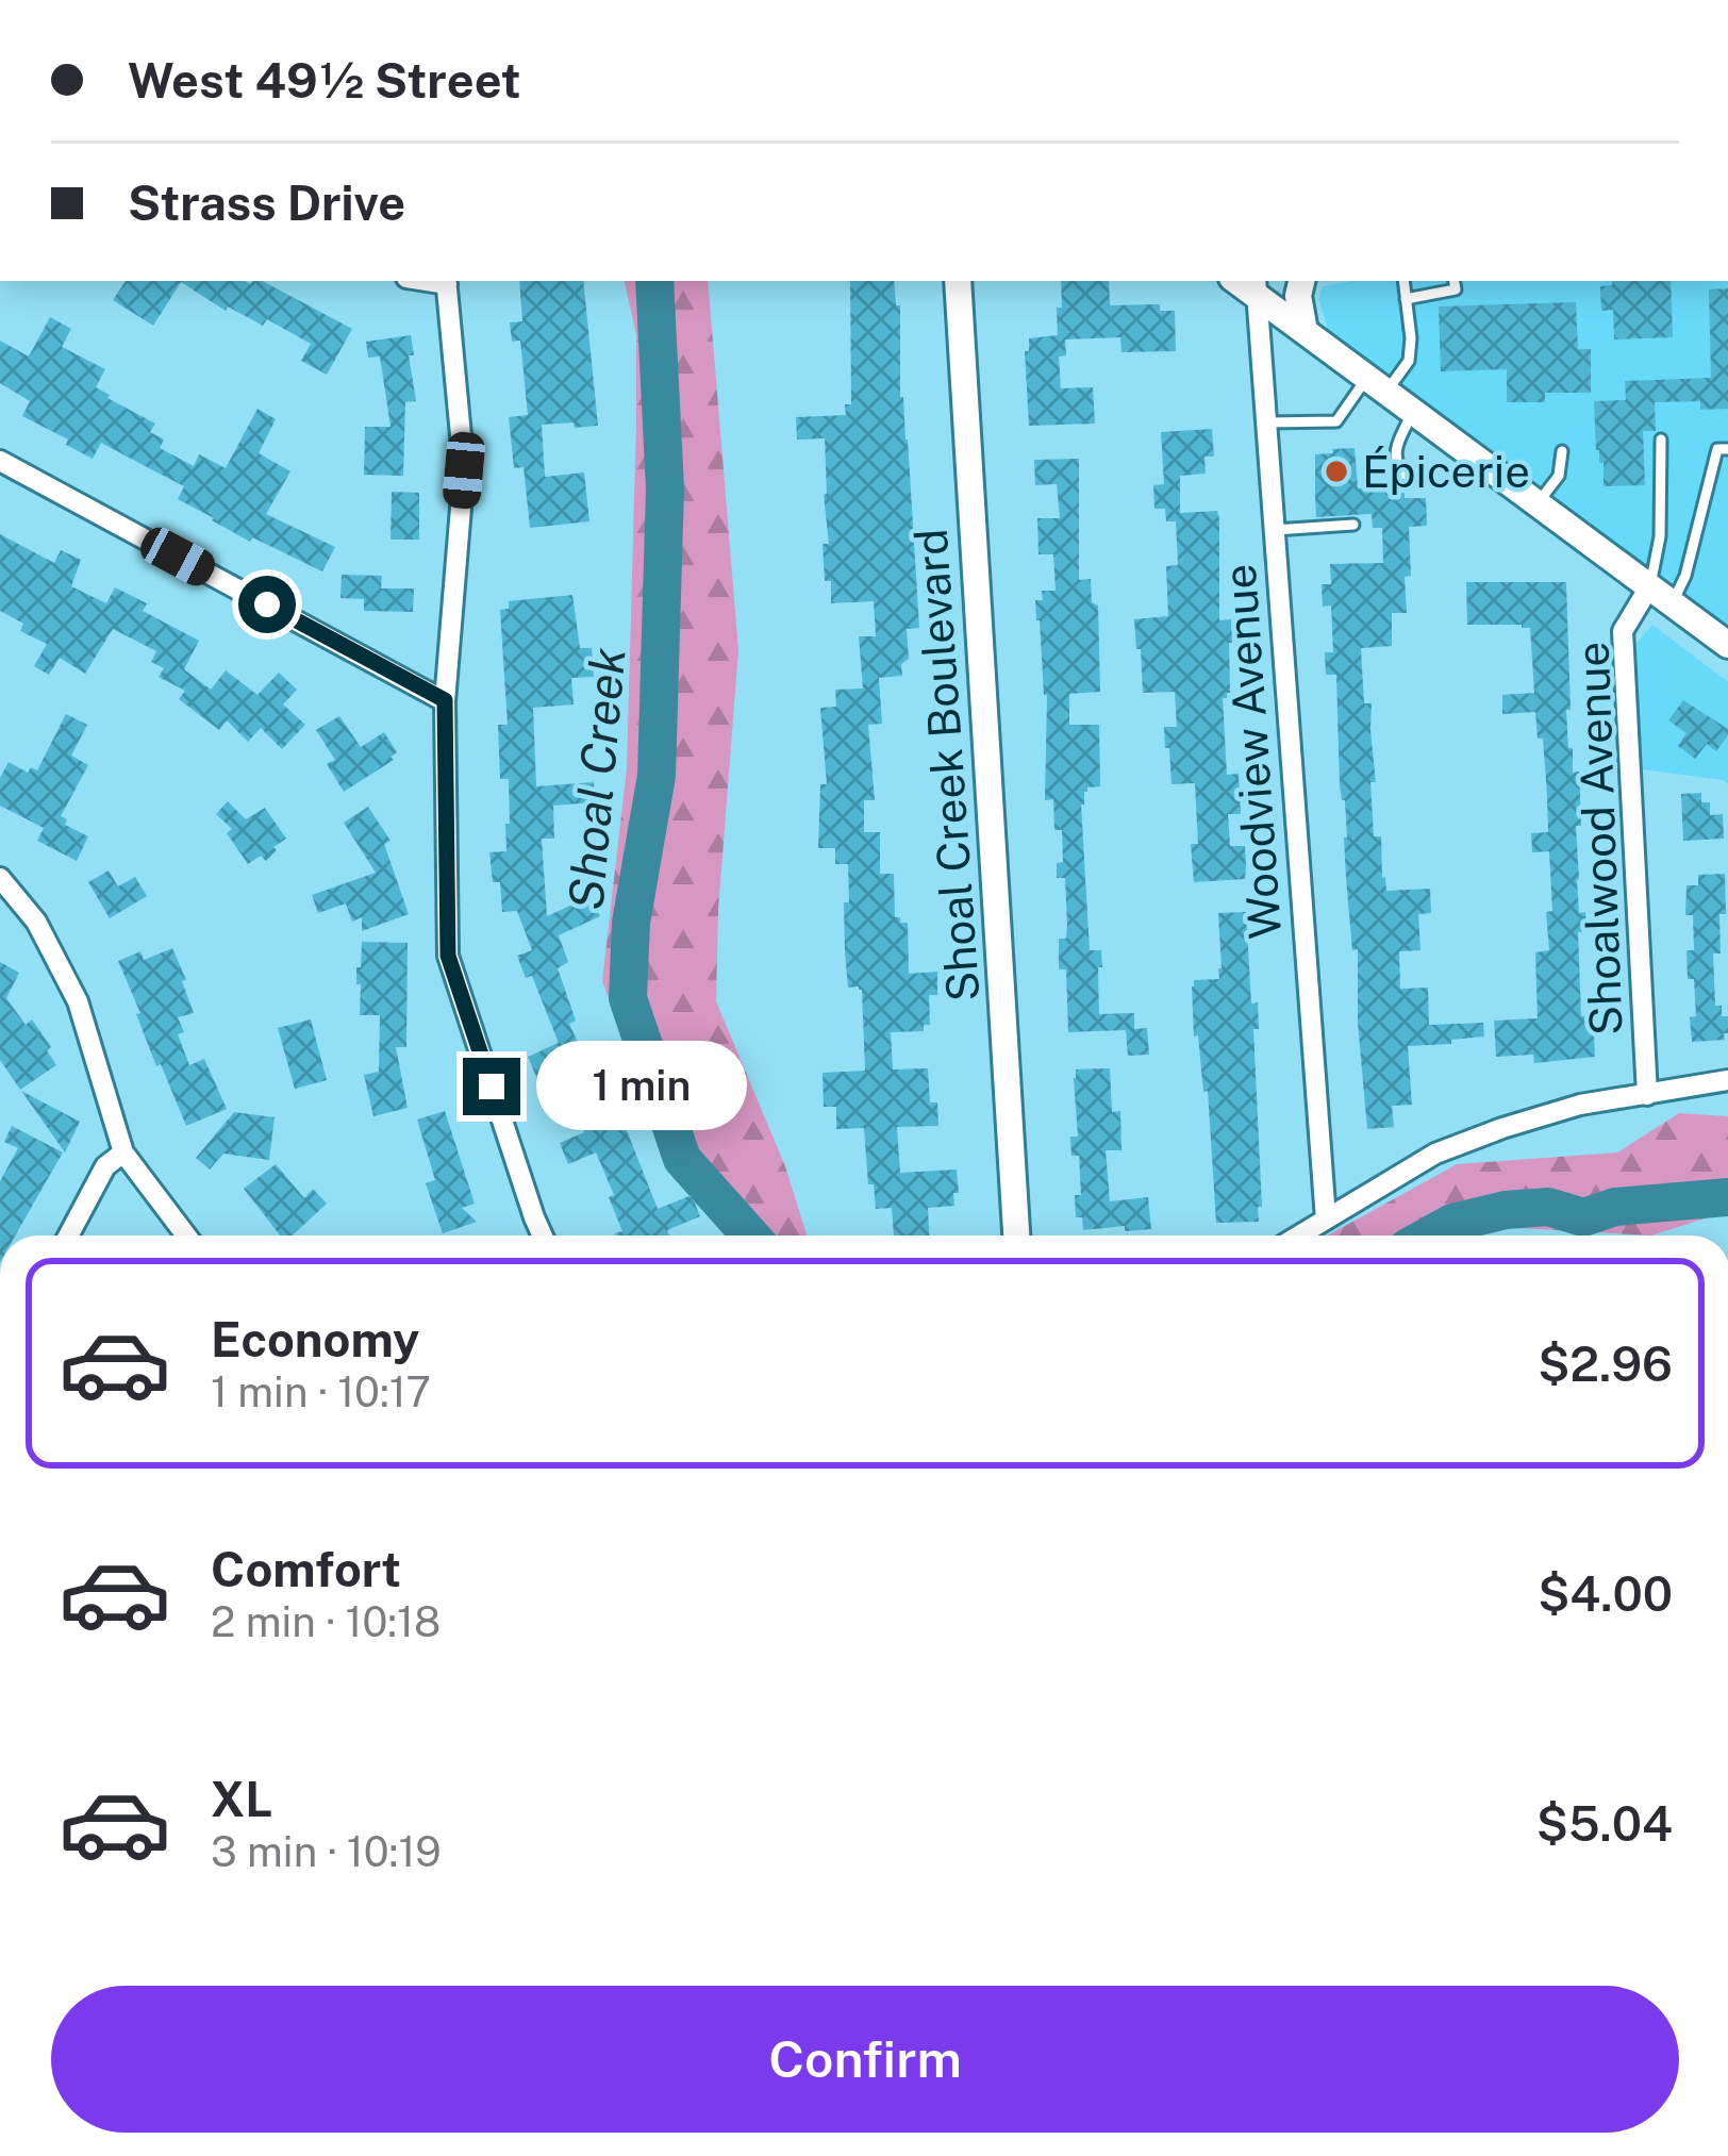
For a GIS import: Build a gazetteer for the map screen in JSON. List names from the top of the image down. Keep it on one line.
{"streets":{"street":["Woodview Avenue","Shoal Creek Boulevard","Shoalwood Avenue"]},"water":["Shoal Creek"],"places":["Épicerie"],"page":{"banner":["West 49½ Street","Strass Drive"],"bubble":"1 min","list":[{"name":"Economy","note":"1 min · 10:17","value":"$2.96"},{"name":"Comfort","note":"2 min · 10:18","value":"$4.00"},{"name":"XL","note":"3 min · 10:19","value":"$5.04"}],"buttons":"Confirm"}}
